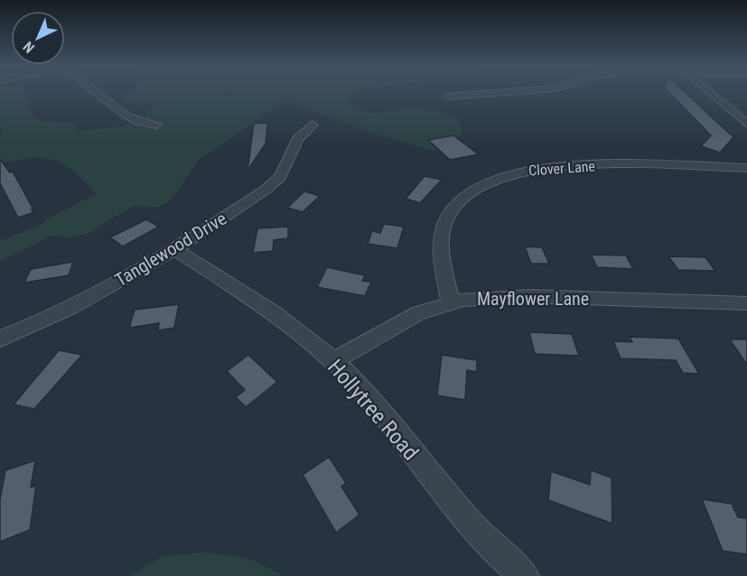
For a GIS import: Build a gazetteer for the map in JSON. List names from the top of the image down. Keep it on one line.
{"streets":{"street":["Clover Lane","Tanglewood Drive","Mayflower Lane","Hollytree Road"]},"crossings":[["Clover Lane","Mayflower Lane"],["Tanglewood Drive","Hollytree Road"],["Mayflower Lane","Hollytree Road"]],"north":"bottom left"}
